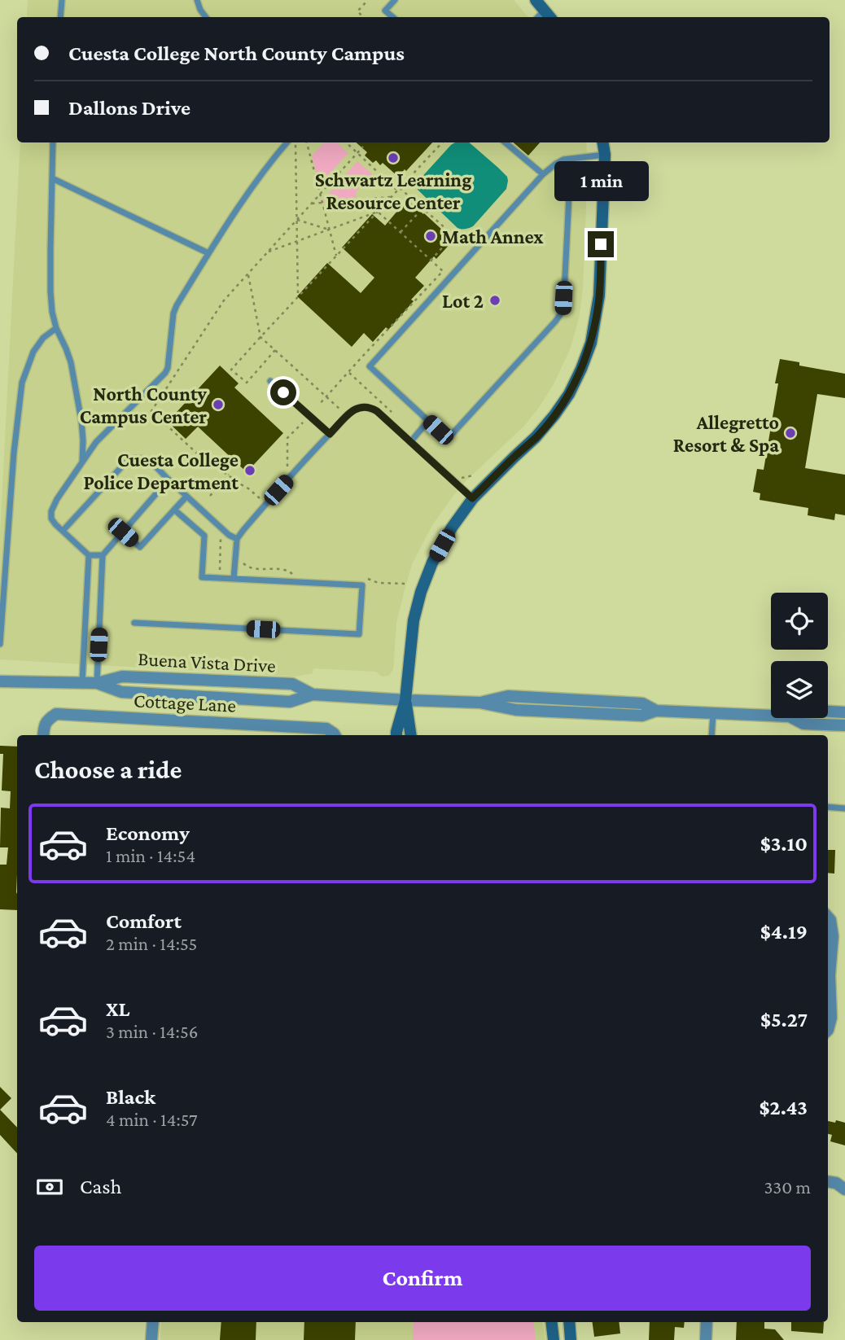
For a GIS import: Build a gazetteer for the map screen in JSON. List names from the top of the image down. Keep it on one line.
{"streets":{"street":["Buena Vista Drive","Cottage Lane"]},"places":["Schwartz Learning Resource Center","Math Annex","Lot 2","North County Campus Center","Allegretto Resort & Spa","Cuesta College Police Department"],"page":{"banner":["Cuesta College North County Campus","Dallons Drive"],"bubble":"1 min","heading":"Choose a ride","list":[{"name":"Economy","note":"1 min · 14:54","value":"$3.10"},{"name":"Comfort","note":"2 min · 14:55","value":"$4.19"},{"name":"XL","note":"3 min · 14:56","value":"$5.27"},{"name":"Black","note":"4 min · 14:57","value":"$2.43"}],"pay":["Cash","330 m"],"buttons":"Confirm"}}
